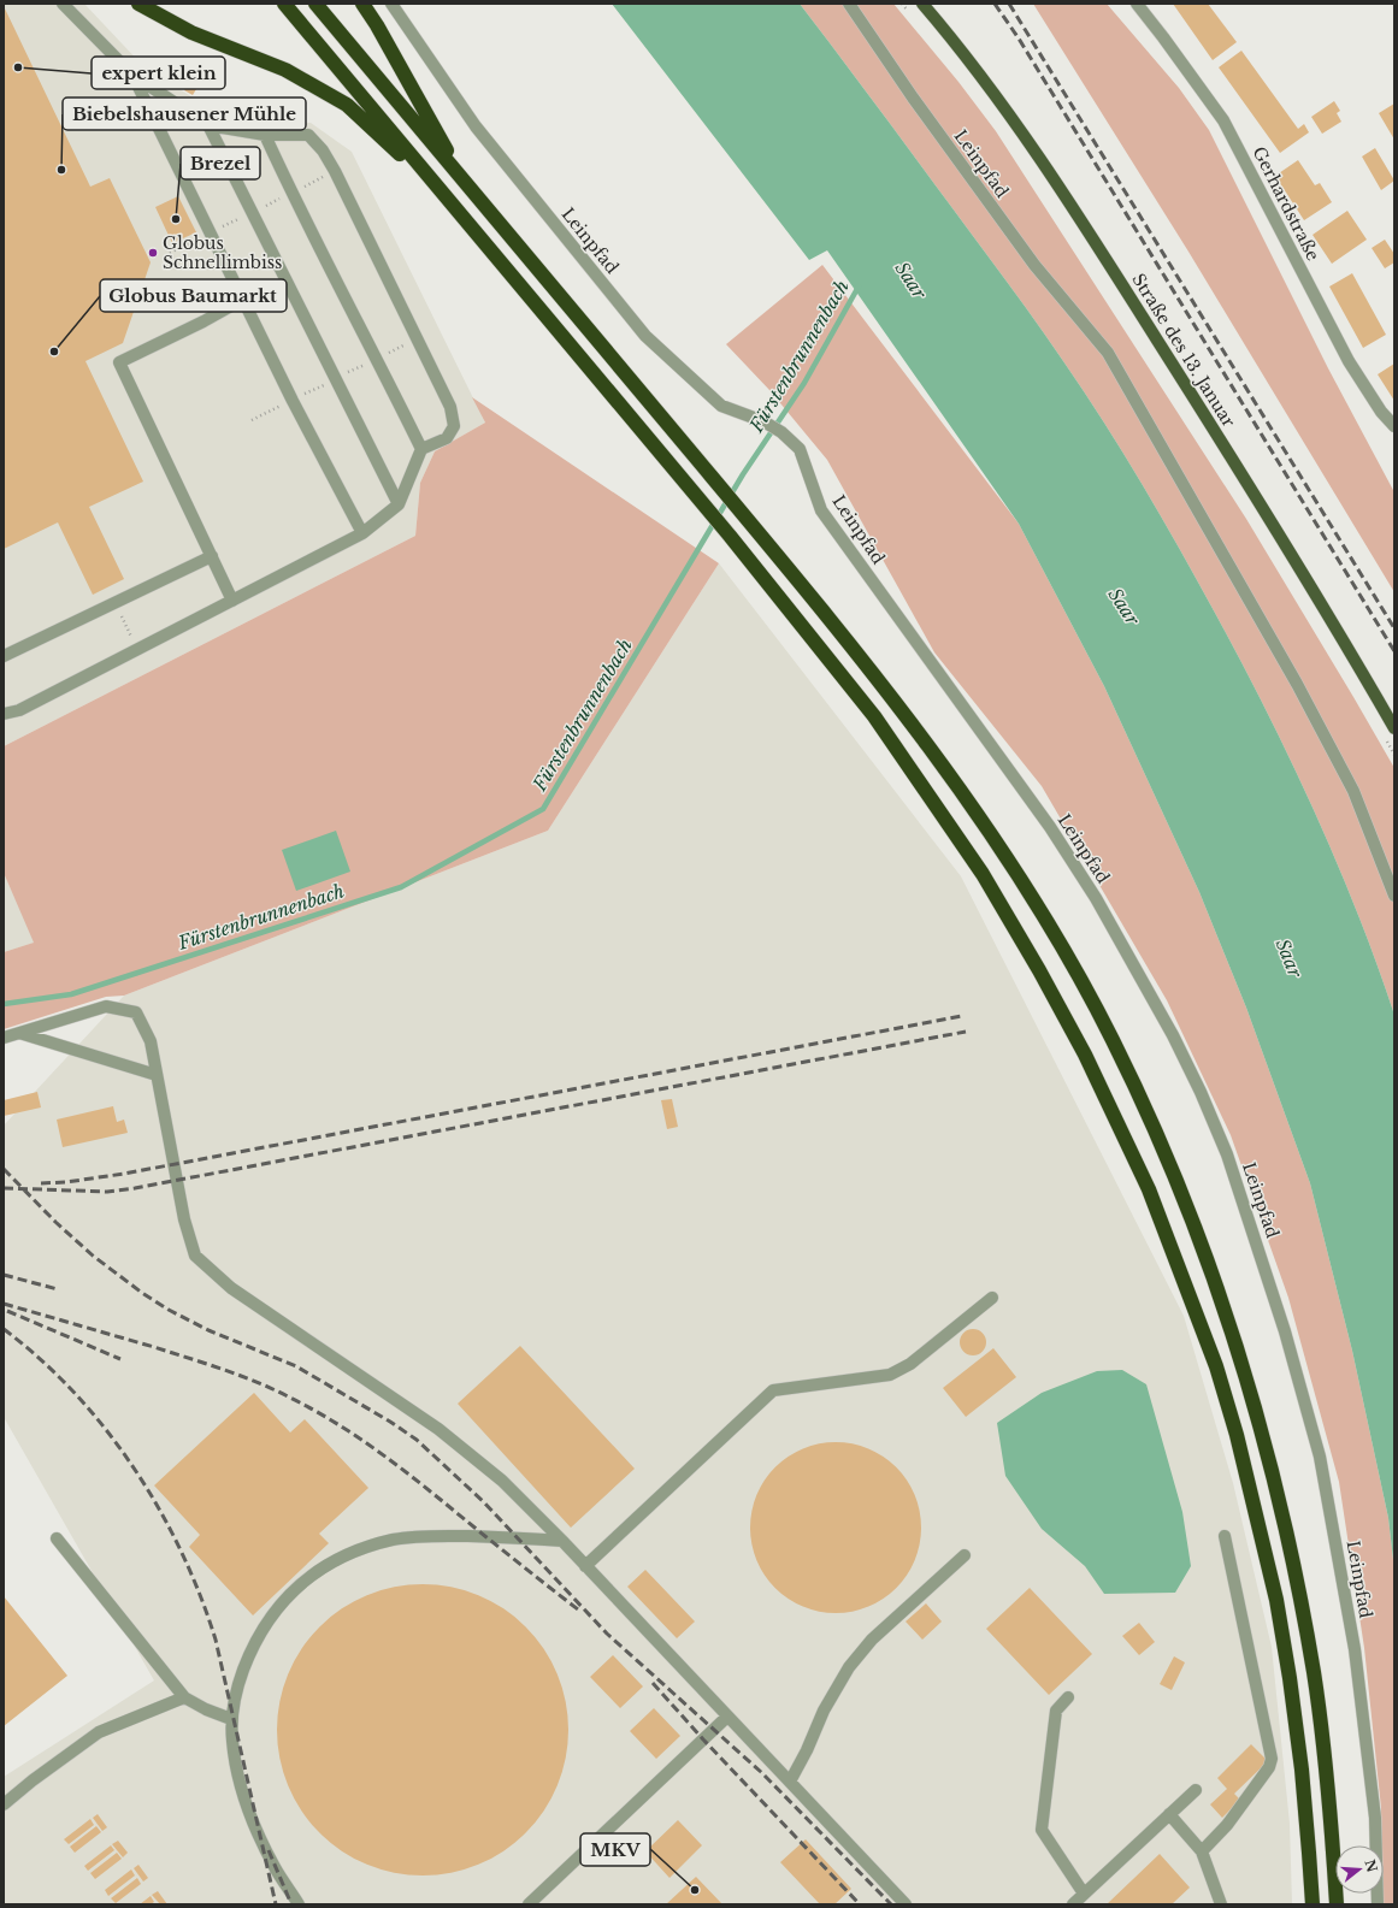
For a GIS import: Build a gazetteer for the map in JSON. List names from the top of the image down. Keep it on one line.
{"streets":{"main road":["Straße des 13. Januar"],"street":["Leinpfad","Gerhardstraße"]},"water":["Saar","Fürstenbrunnenbach"],"places":["expert klein","Biebelshausener Mühle","Brezel","Globus Schnellimbiss","Globus Baumarkt","MKV"],"north":"right"}
